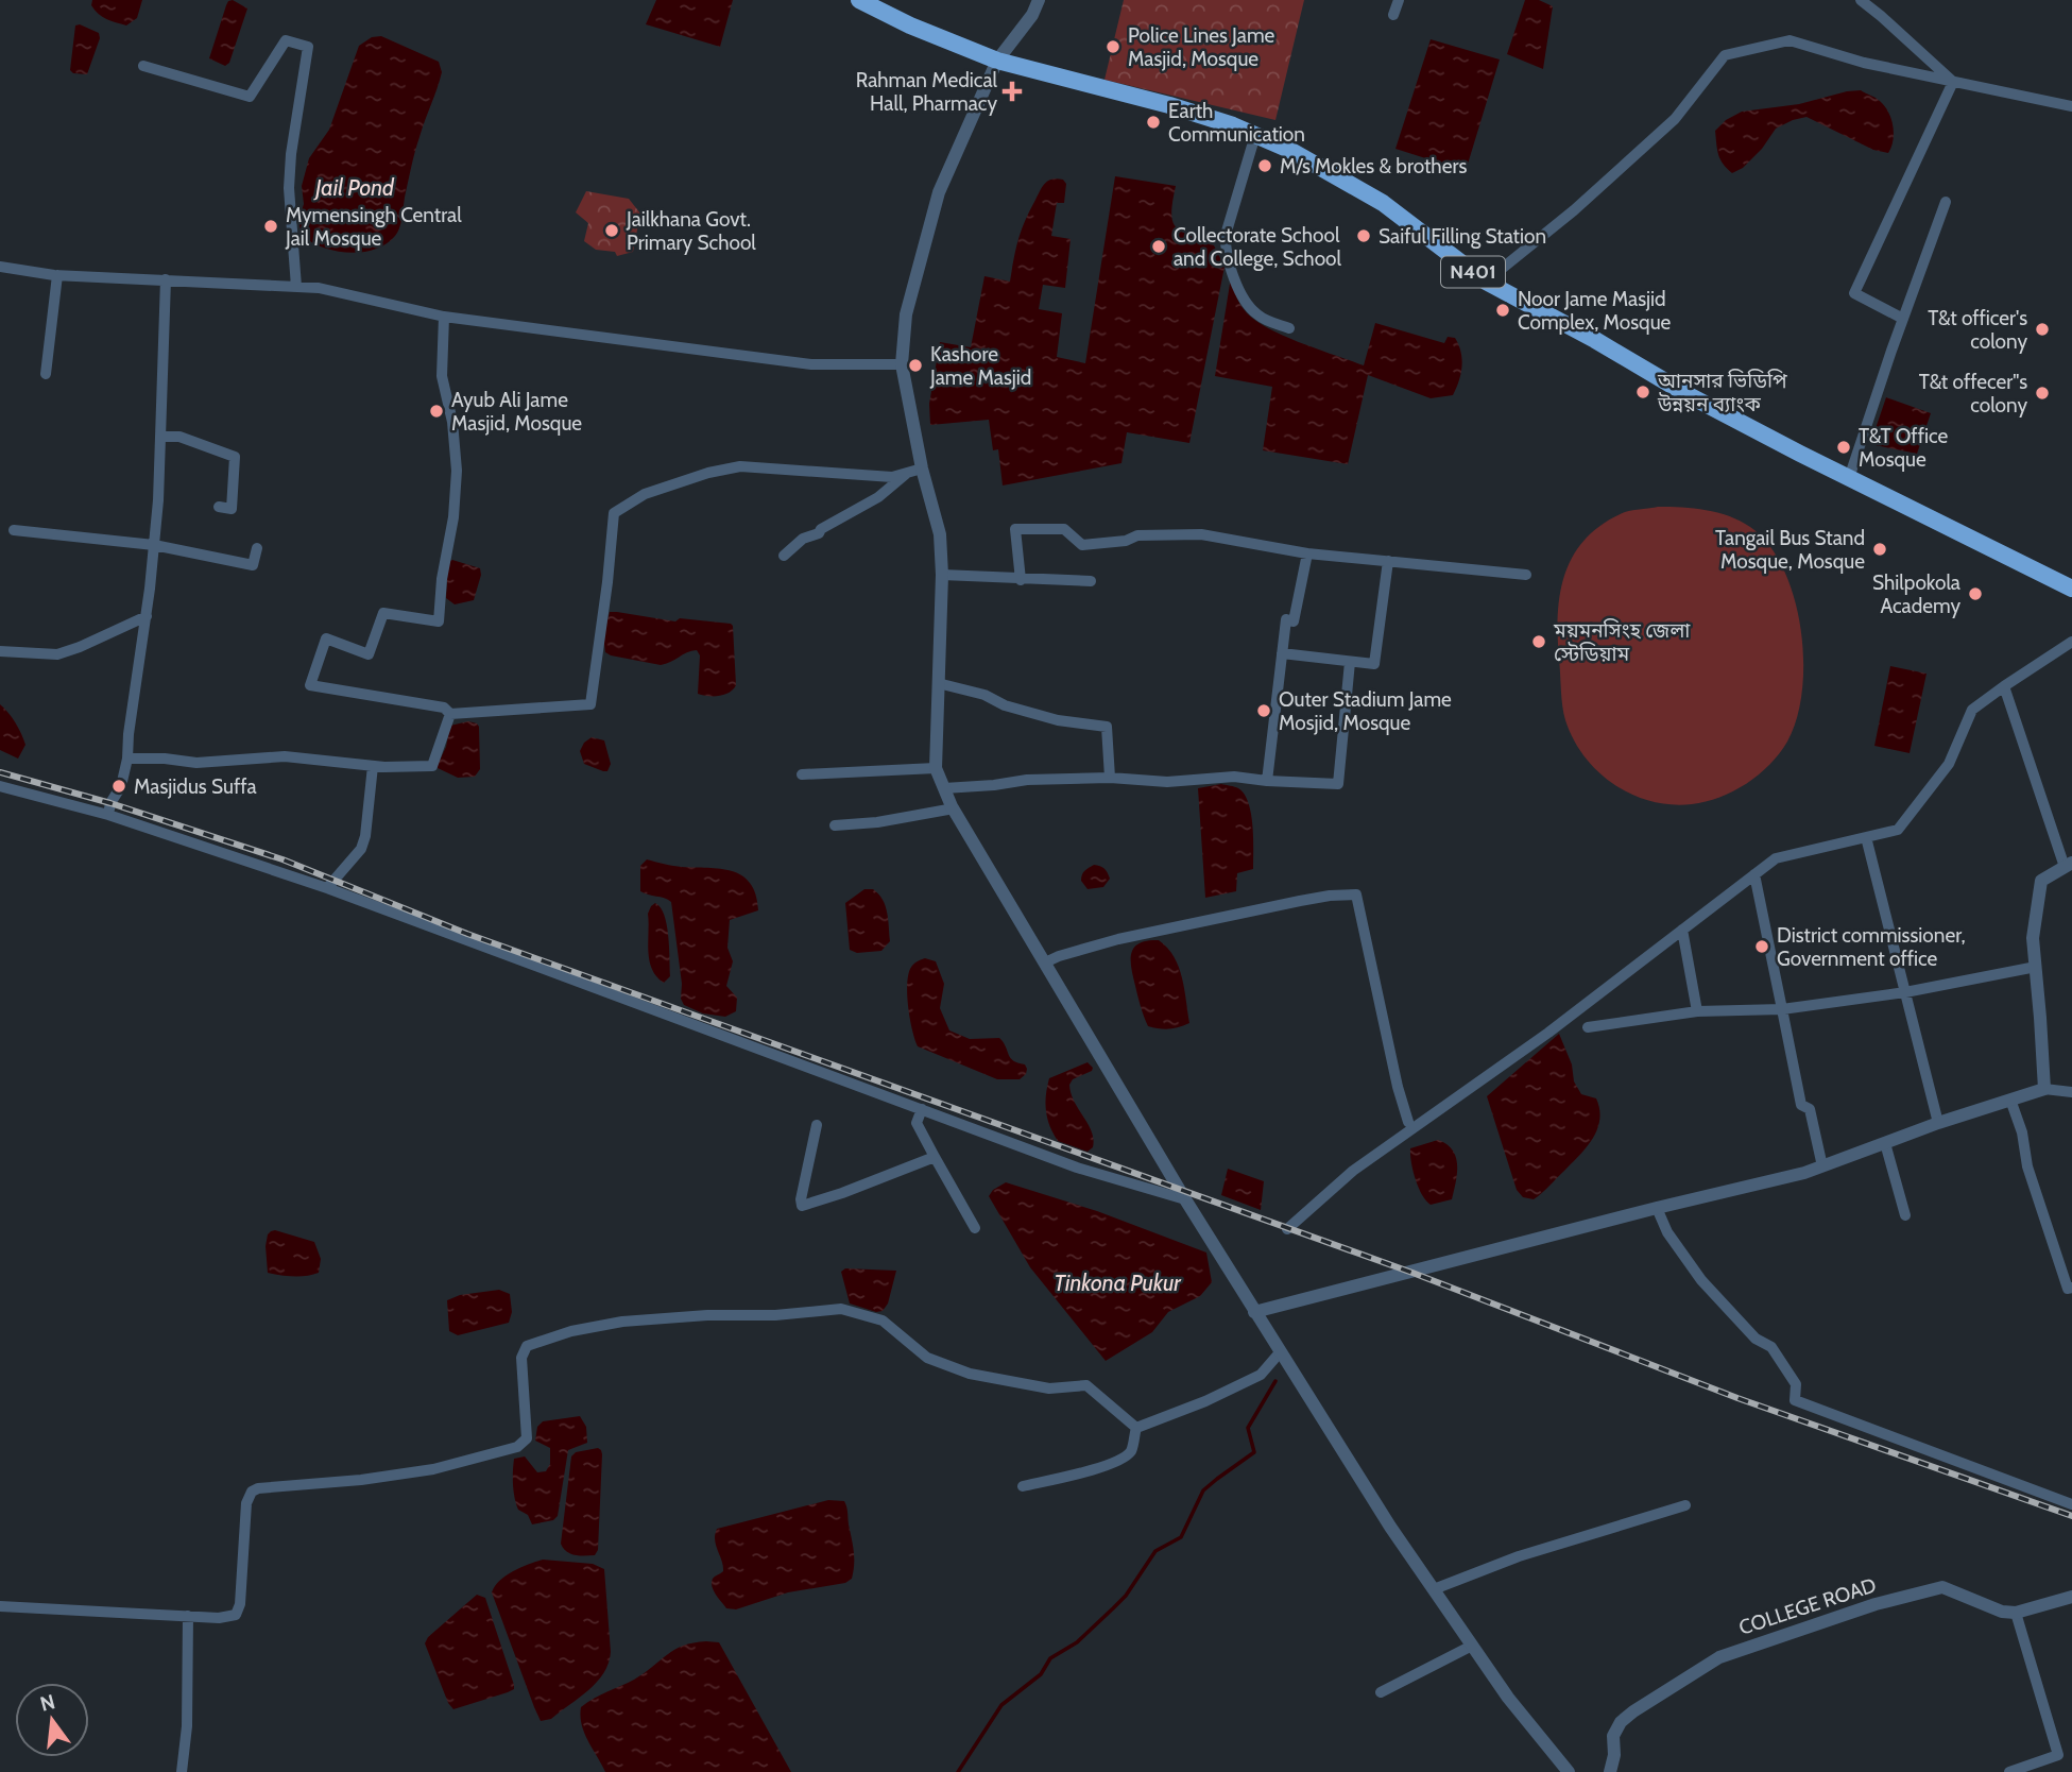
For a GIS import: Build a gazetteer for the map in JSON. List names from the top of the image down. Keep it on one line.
{"streets":{"highway":["N401"],"street":["COLLEGE ROAD"]},"water":["Jail Pond","Tinkona Pukur"],"places":{"other":["Police Lines Jame Masjid, Mosque","Earth Communication","M/s Mokles & brothers","Mymensingh Central Jail Mosque","Jailkhana Govt. Primary School","Saiful Filling Station","Collectorate School and College, School","Noor Jame Masjid Complex, Mosque","T&t officer's colony","Kashore Jame Masjid","আনসার ভিডিপি উন্নয়ন ব্যাংক","T&t offecer\"s colony","Ayub Ali Jame Masjid, Mosque","T&T Office Mosque","Tangail Bus Stand Mosque, Mosque","Shilpokola Academy","ময়মনসিংহ জেলা স্টেডিয়াম","Outer Stadium Jame Mosjid, Mosque","Masjidus Suffa","District commissioner, Government office"],"health":["Rahman Medical Hall, Pharmacy"]},"north":"top"}
